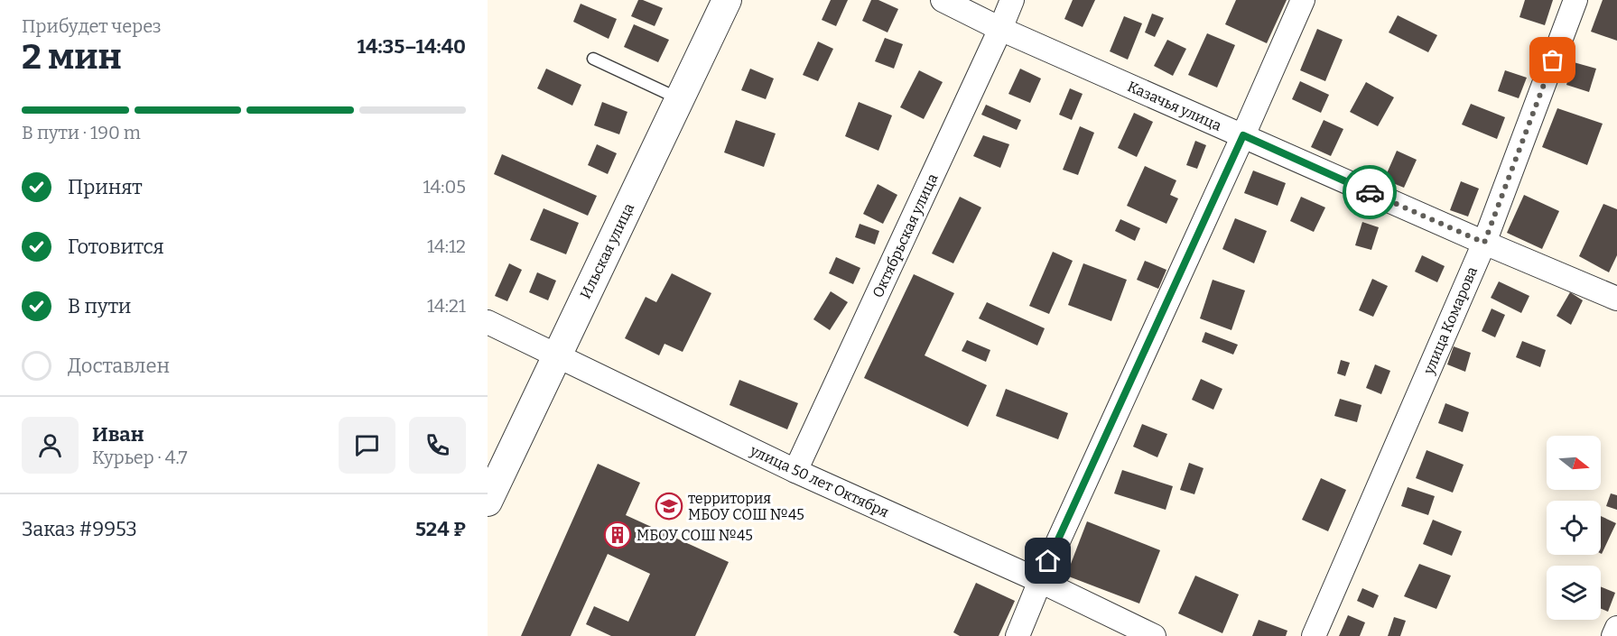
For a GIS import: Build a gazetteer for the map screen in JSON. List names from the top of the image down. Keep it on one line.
{"streets":{"street":["Казачья улица","Октябрьская улица","Ильская улица","улица Комарова","улица 50 лет Октября"]},"crossings":[["Казачья улица","Октябрьская улица"],["Казачья улица","улица Комарова"],["Октябрьская улица","улица 50 лет Октября"],["Ильская улица","улица 50 лет Октября"]],"places":{"school or university":["территория МБОУ СОШ №45"],"building":["МБОУ СОШ №45"]},"north":"right","page":{"heading":["2 мин","Прибудет через","14:35–14:40"],"panel":["Иван","Курьер · 4.7","Заказ #9953","524 ₽"],"bar":"В пути · 190 m","list":[["Принят","14:05"],["Готовится","14:12"],["В пути","14:21"],"Доставлен"]}}
